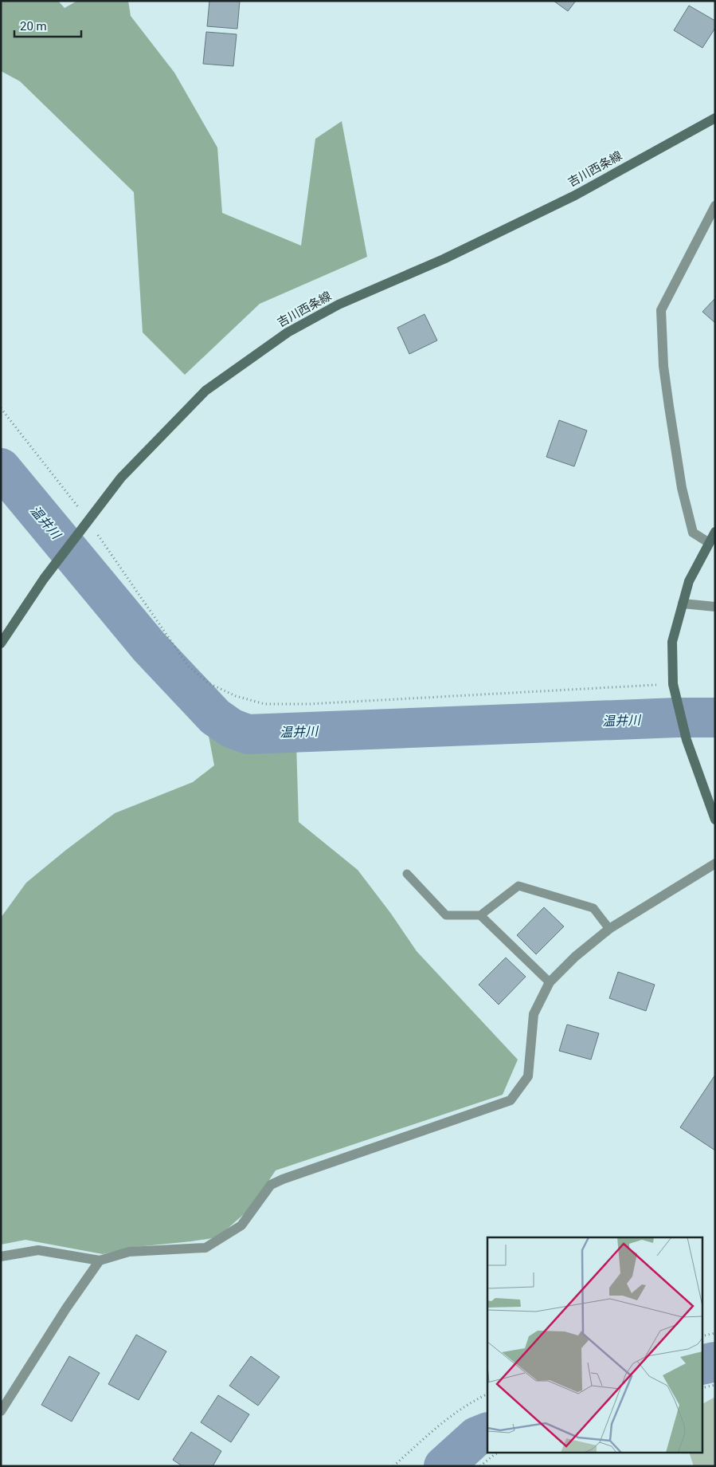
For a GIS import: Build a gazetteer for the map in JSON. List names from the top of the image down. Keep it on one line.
{"streets":{"main road":["吉川西条線"]},"water":["温井川"],"scale_bar":"20 m"}
